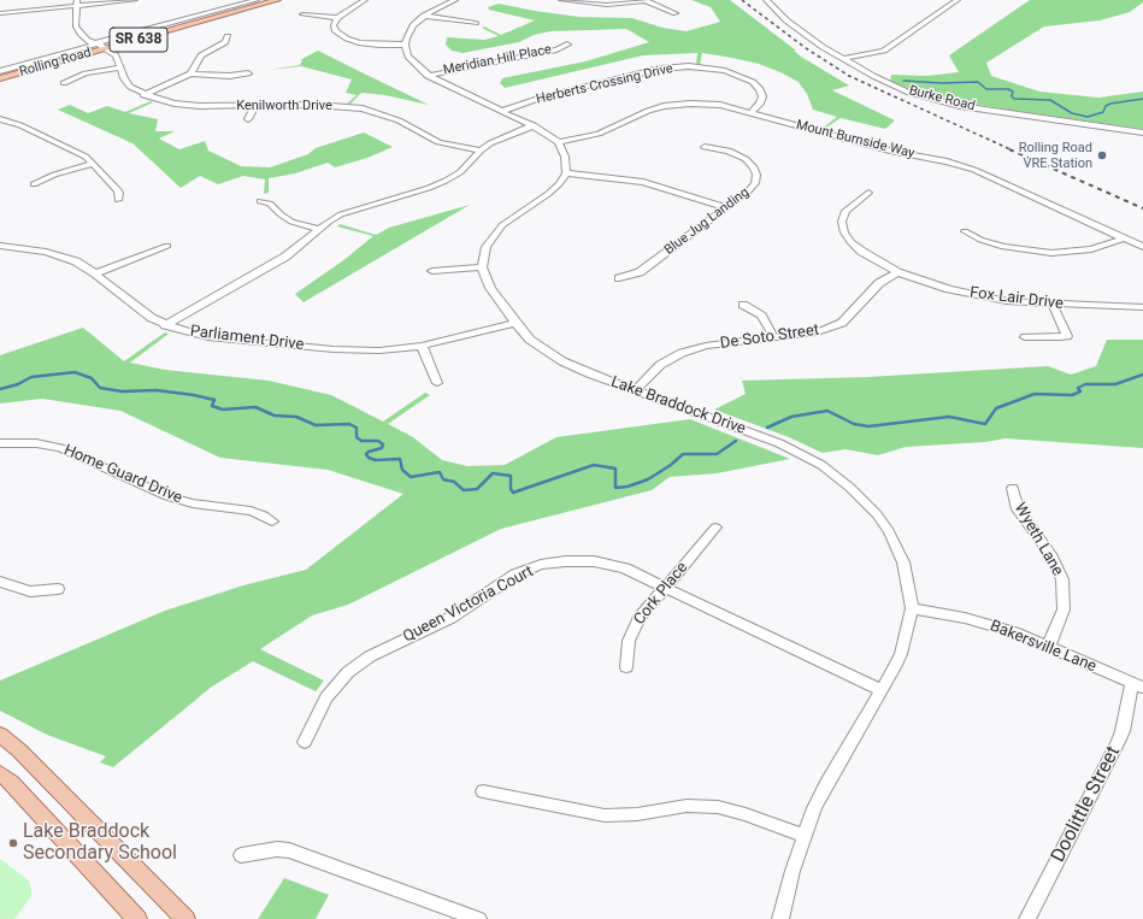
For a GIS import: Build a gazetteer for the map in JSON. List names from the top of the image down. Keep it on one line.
{"streets":{"main road":["SR 638","Rolling Road"],"street":["Meridian Hill Place","Herberts Crossing Drive","Burke Road","Kenilworth Drive","Mount Burnside Way","Blue Jug Landing","Fox Lair Drive","De Soto Street","Parliament Drive","Lake Braddock Drive","Home Guard Drive","Wyeth Lane","Cork Place","Queen Victoria Court","Bakersville Lane","Doolittle Street"]},"crossings":[["Rolling Road","Kenilworth Drive"],["Herberts Crossing Drive","Mount Burnside Way"],["Fox Lair Drive","De Soto Street"],["De Soto Street","Lake Braddock Drive"],["Parliament Drive","Lake Braddock Drive"],["Lake Braddock Drive","Queen Victoria Court"],["Lake Braddock Drive","Bakersville Lane"],["Wyeth Lane","Bakersville Lane"],["Cork Place","Queen Victoria Court"],["Bakersville Lane","Doolittle Street"]],"places":["Rolling Road VRE Station","Lake Braddock Secondary School"]}
